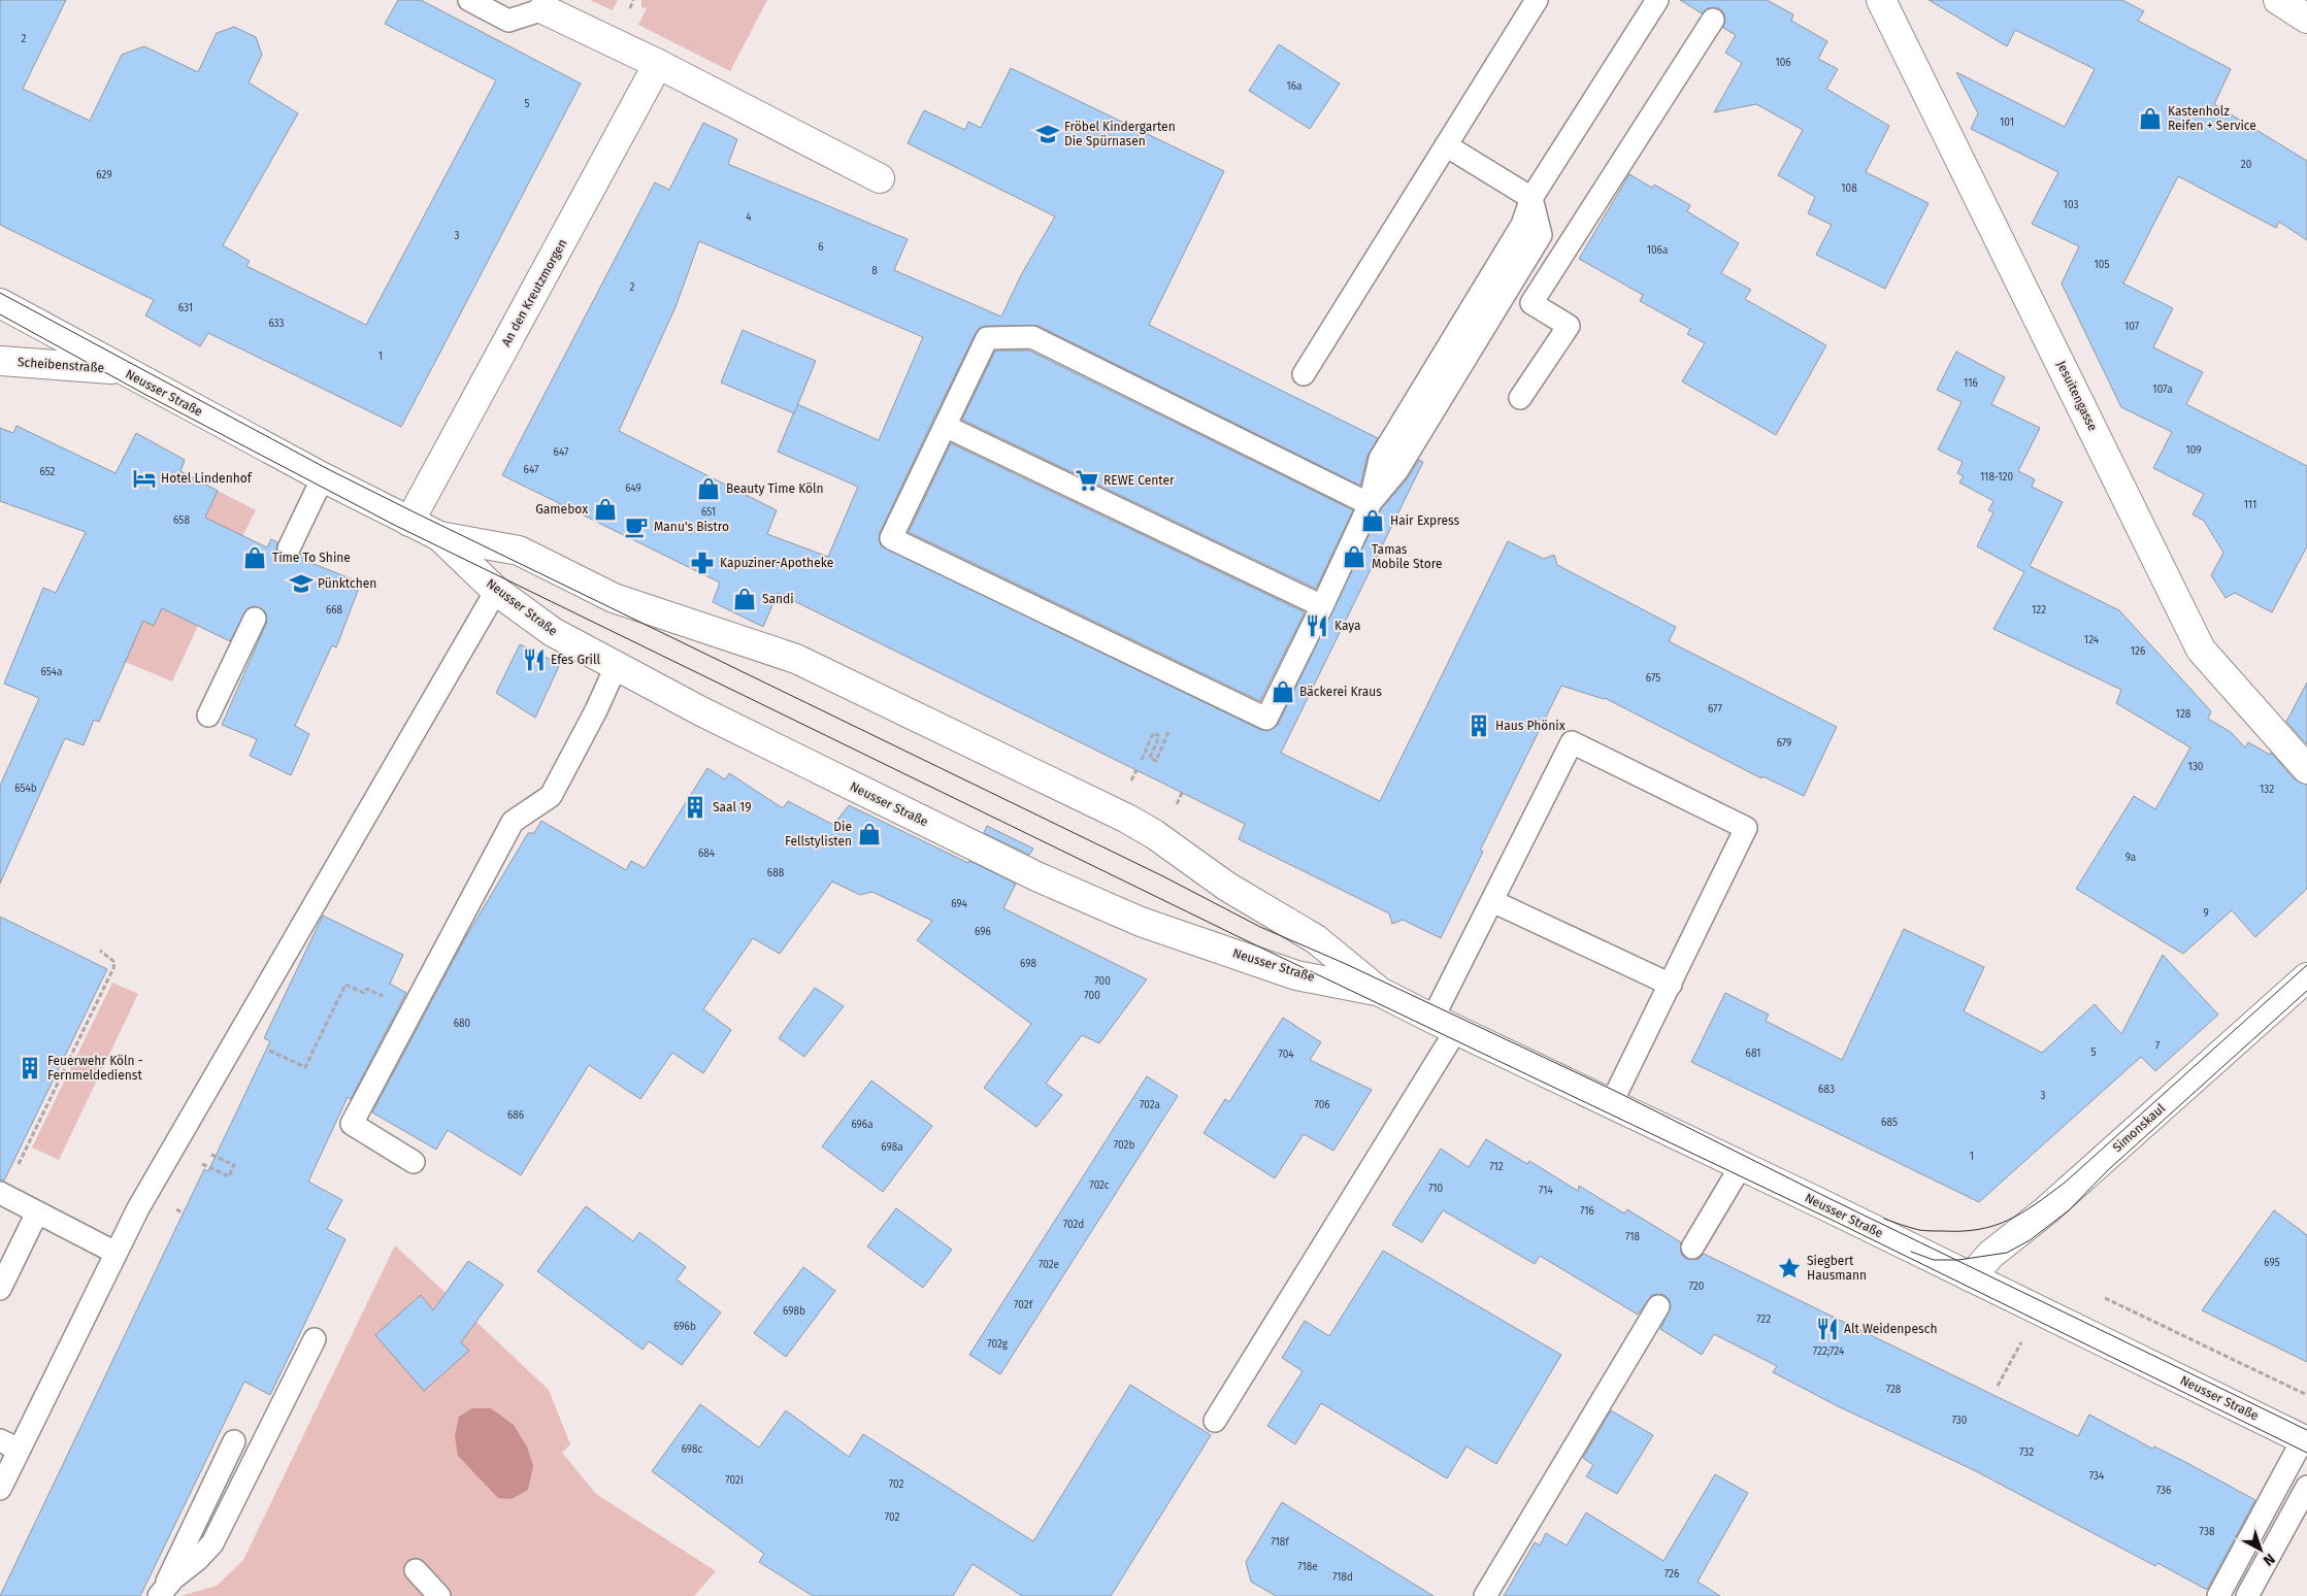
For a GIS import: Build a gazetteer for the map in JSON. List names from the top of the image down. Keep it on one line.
{"streets":{"main road":["An den Kreutzmorgen","Scheibenstraße","Neusser Straße","Jesuitengasse","Simonskaul"]},"crossings":[["An den Kreutzmorgen","Neusser Straße"],["Scheibenstraße","Neusser Straße"],["Neusser Straße","Simonskaul"]],"places":{"shop":["Kastenholz Reifen + Service","Beauty Time Köln","Gamebox","Hair Express","Tamas Mobile Store","Time To Shine","Sandi","Bäckerei Kraus","Die Fellstylisten"],"school or university":["Fröbel Kindergarten Die Spürnasen","Pünktchen"],"hotel":["Hotel Lindenhof"],"supermarket":["REWE Center"],"cafe":["Manu's Bistro"],"pharmacy":["Kapuziner-Apotheke"],"restaurant":["Kaya","Efes Grill","Alt Weidenpesch"],"building":["Haus Phönix","Saal 19","Feuerwehr Köln - Fernmeldedienst"],"place":["Siegbert Hausmann"]},"house_numbers":["2","106","16a","5","101","20","629","108","103","4","3","6","106a","105","8","2","631","633","107","1","116","107a","109","647","647","652","118-120","649","111","651","658","668","122","124","126","654a","675","677","128","679","130","654b","132","684","9a","688","694","9","696","698","700","700","680","7","5","681","704","683","3","702a","706","686","685","696a","702b","698a","1","712","702c","710","714","716","702d","718","695","702e","720","702f","698b","722","696b","702g","722;724","728","730","698c","732","734","702i","702","736","702","738","718f","718e","726","718d"],"north":"bottom right"}
